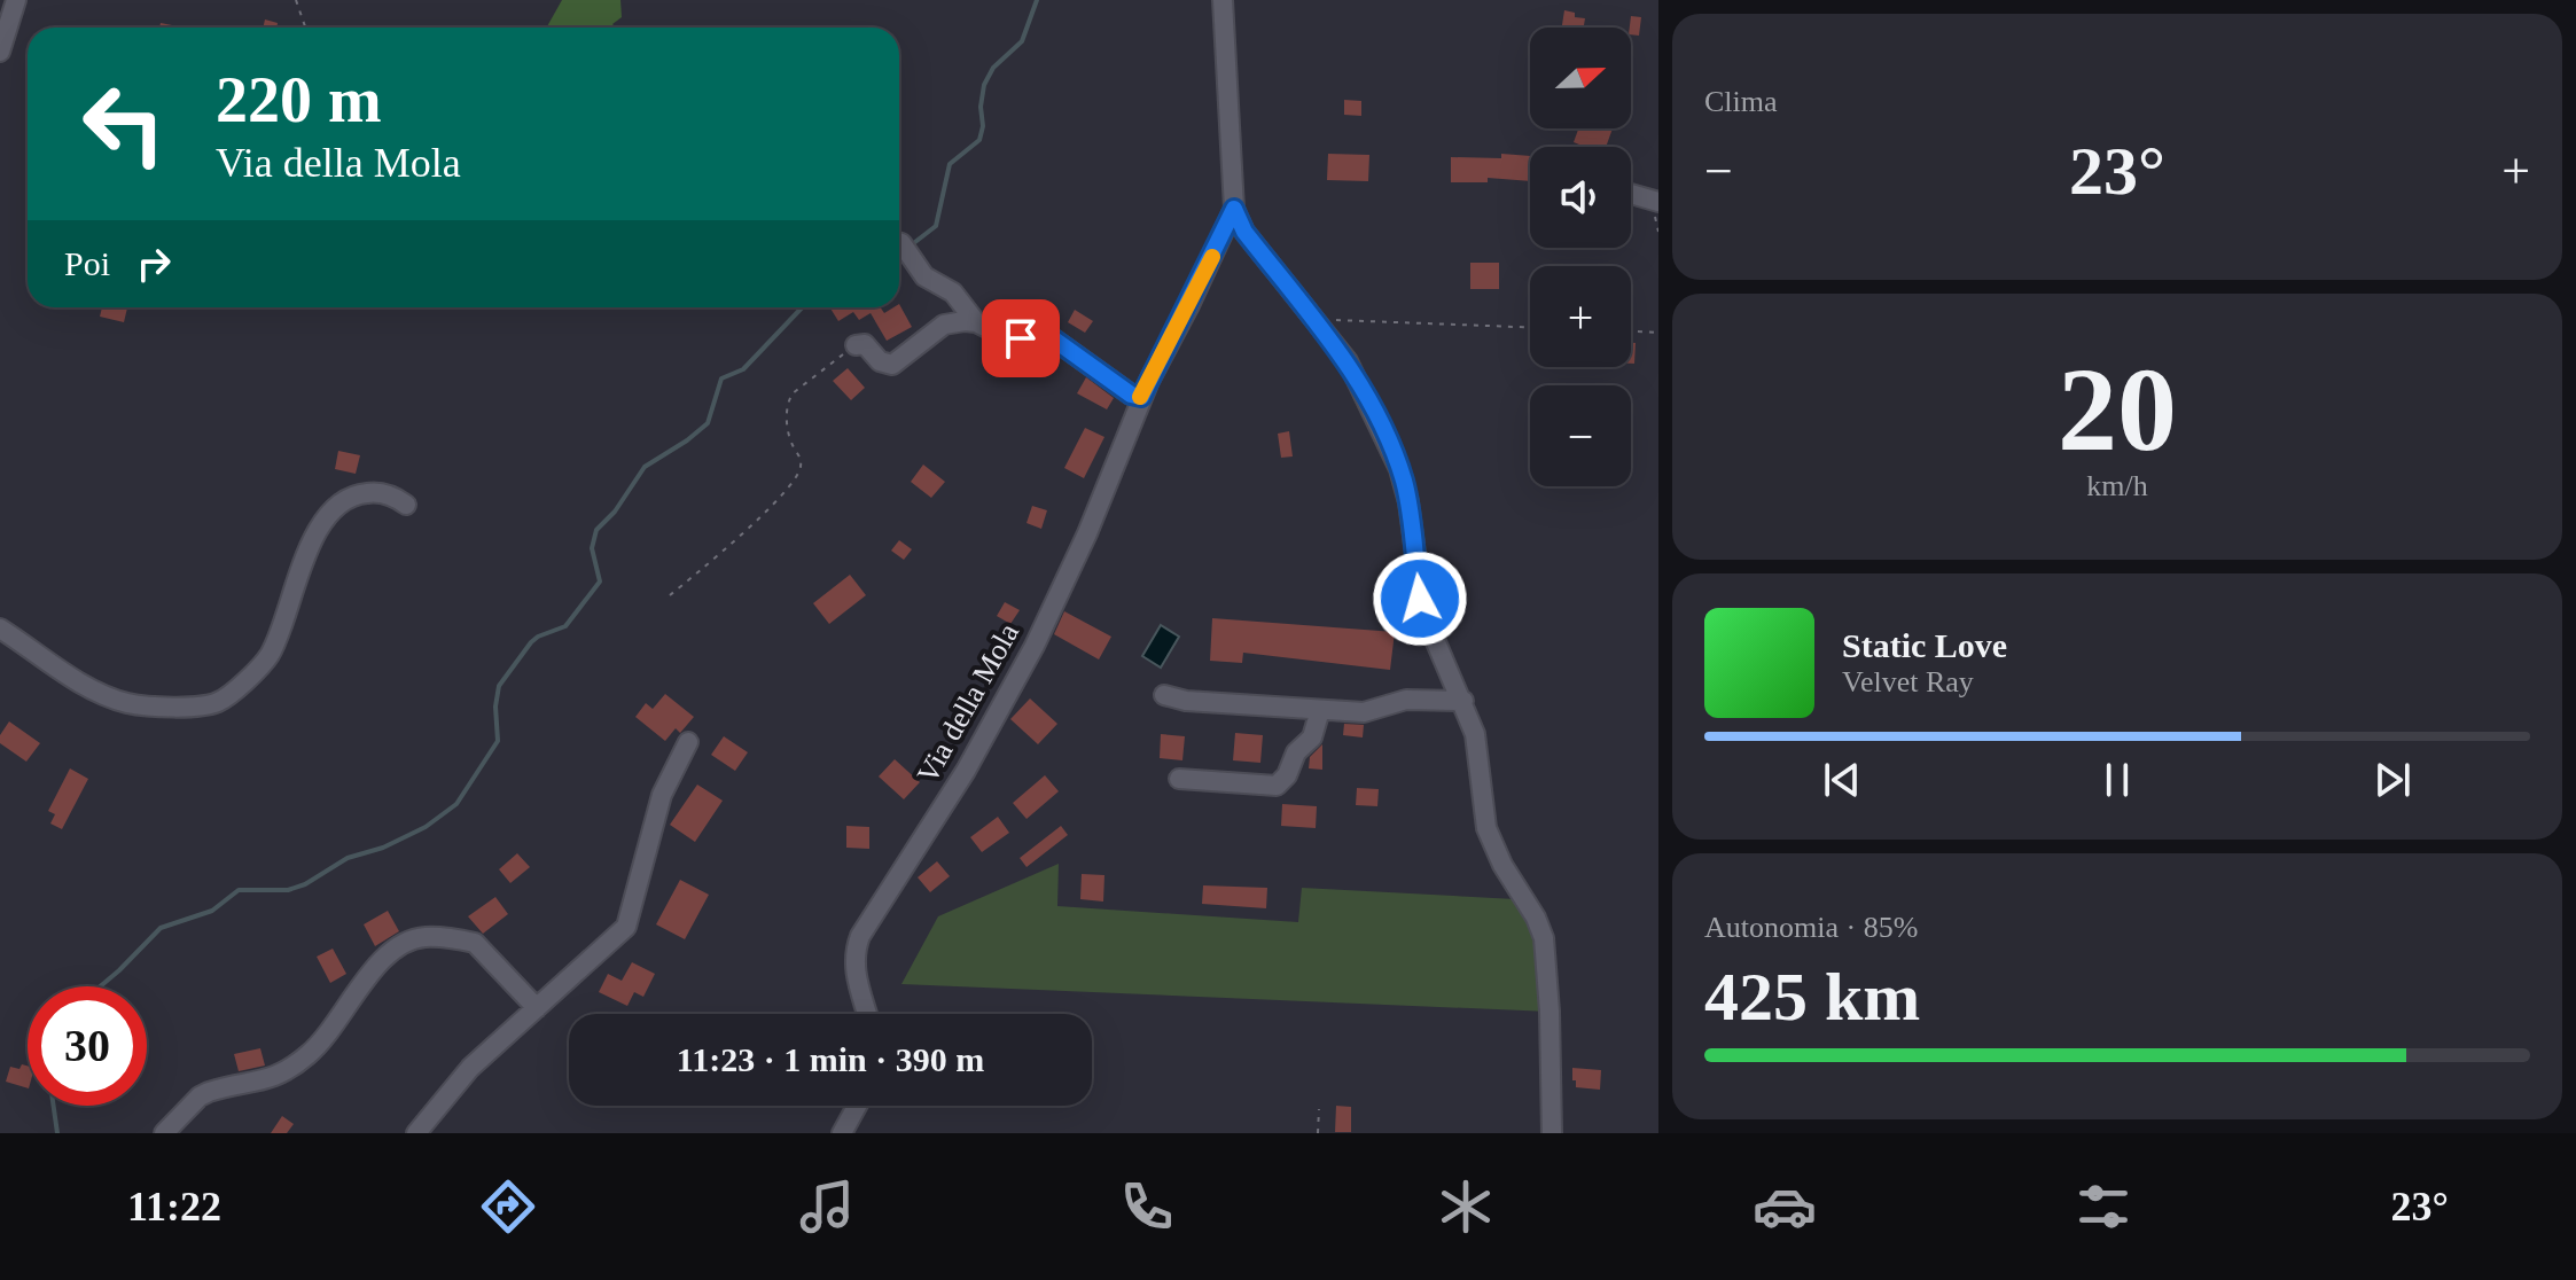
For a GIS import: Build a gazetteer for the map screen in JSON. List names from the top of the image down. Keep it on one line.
{"streets":{"street":["Via della Mola"]},"north":"right","page":{"tile":["Clima",["20","km/h"],["Autonomia · 85%","425 km"]],"map_buttons":["+","−"],"turn":["220 m","Via della Mola"],"heat":["−","23°","+"],"then":"Poi","song":["Static Love","Velvet Ray"],"limit":"30","trip":"11:23 · 1 min · 390 m","tabs":["11:22","23°"]}}
